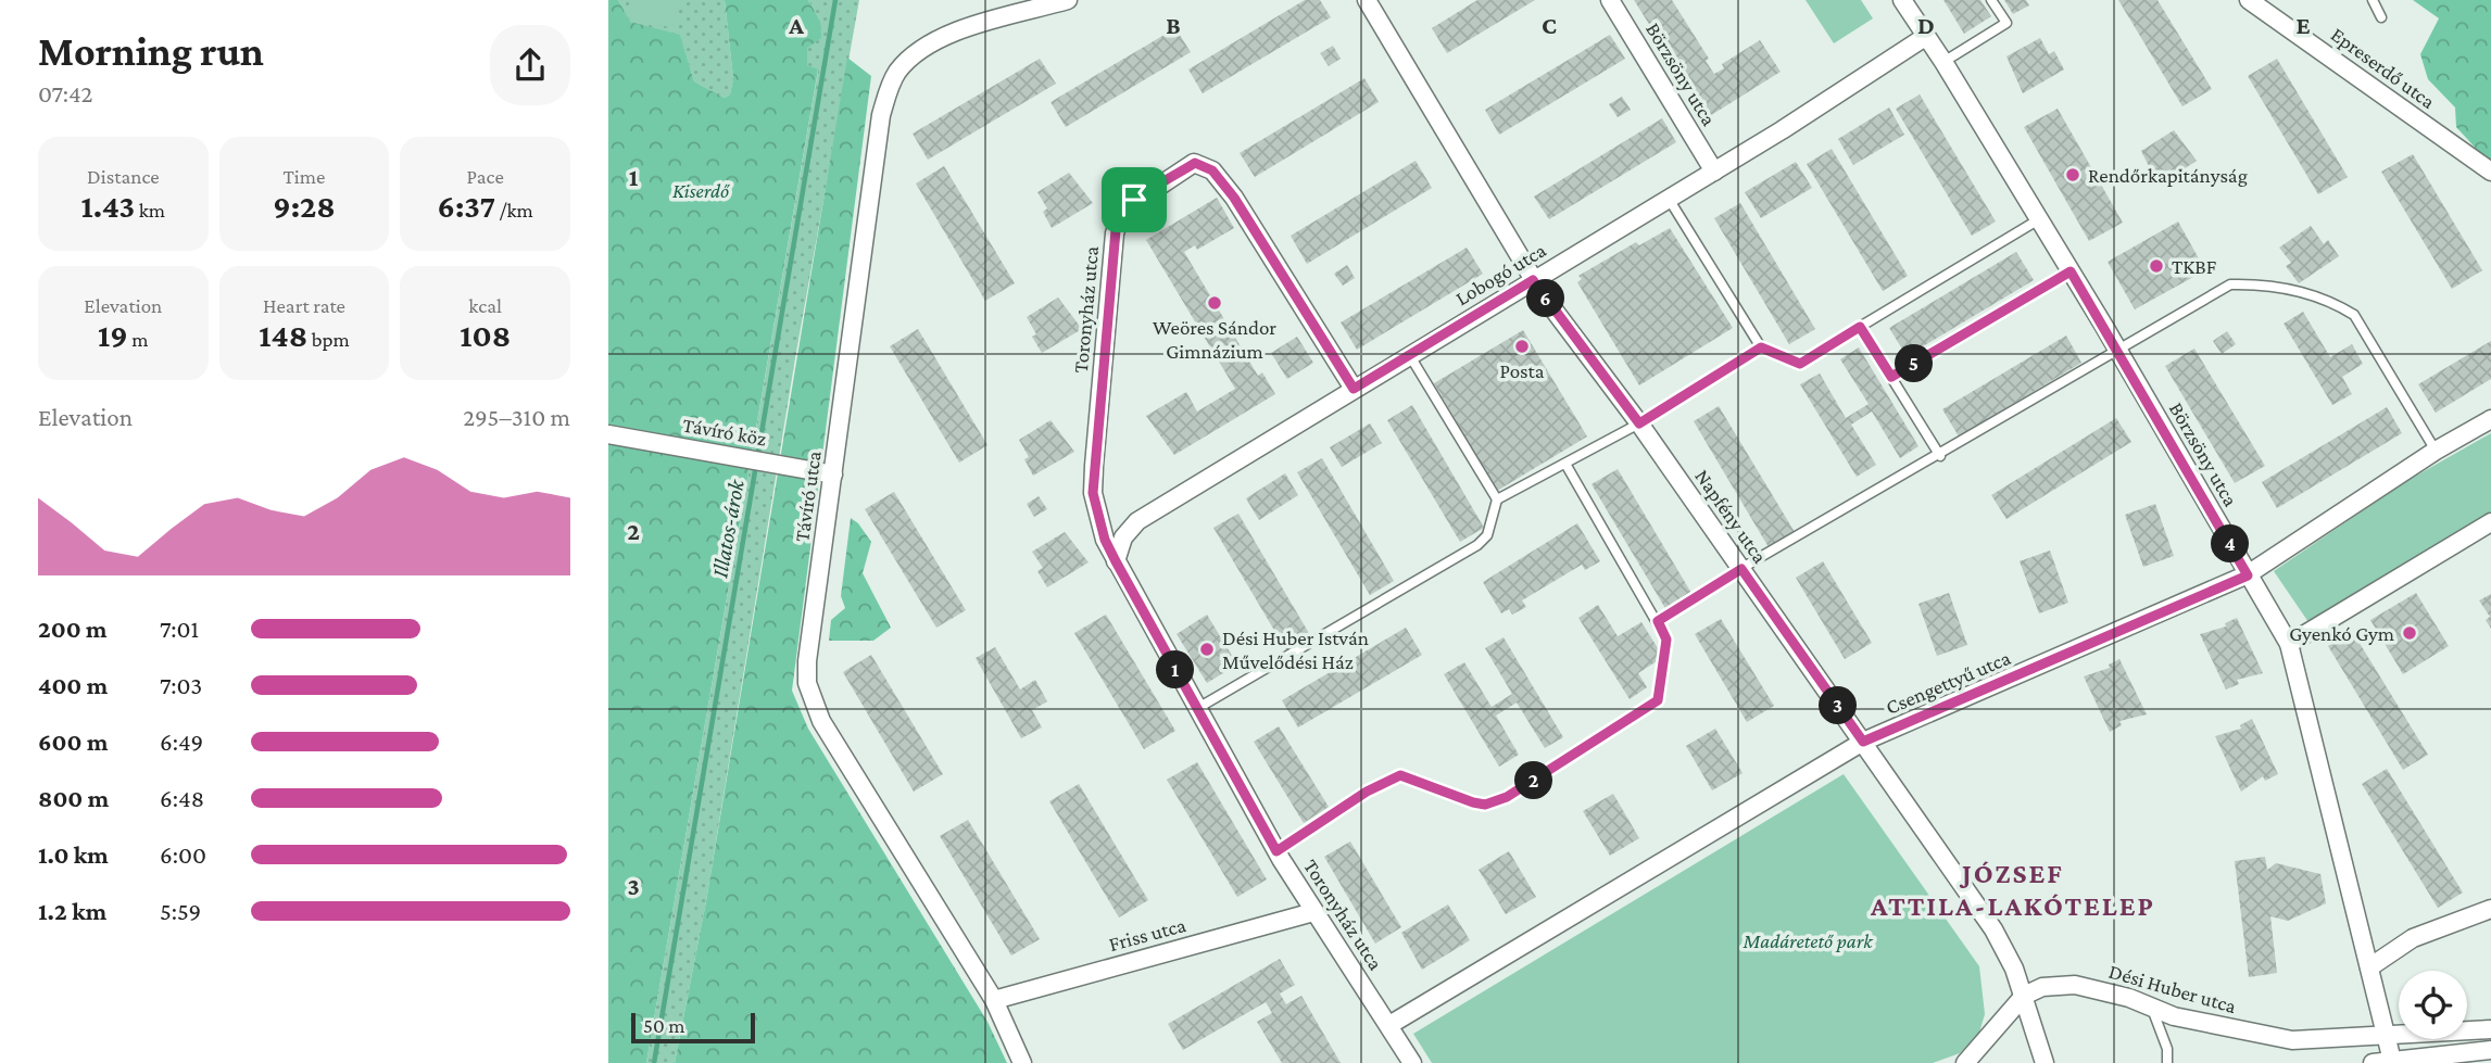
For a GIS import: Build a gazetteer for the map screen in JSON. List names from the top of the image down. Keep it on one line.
{"streets":{"street":["Epreserdő utca","Börzsöny utca","Lobogó utca","Toronyház utca","Távíró köz","Távíró utca","Napfény utca","Csengettyű utca","Friss utca","Dési Huber utca"]},"crossings":[["Börzsöny utca","Lobogó utca"],["Börzsöny utca","Csengettyű utca"],["Börzsöny utca","Dési Huber utca"],["Lobogó utca","Toronyház utca"],["Lobogó utca","Napfény utca"],["Toronyház utca","Csengettyű utca"],["Toronyház utca","Friss utca"],["Távíró köz","Távíró utca"],["Távíró utca","Friss utca"],["Napfény utca","Csengettyű utca"],["Napfény utca","Dési Huber utca"]],"districts":["JÓZSEF ATTILA-LAKÓTELEP"],"water":["Illatos-árok"],"parks":["Kiserdő","Madáretető park"],"places":["Rendőrkapitányság","TKBF","Weöres Sándor Gimnázium","Posta","Gyenkó Gym","Dési Huber István Művelődési Ház"],"scale_bar":"50 m","page":{"heading":["Morning run","07:42"],"stats":[["Distance","1.43 km"],["Time","9:28"],["Pace","6:37 /km"],["Elevation","19 m"],["Heart rate","148 bpm"],["kcal","108"]],"pins":["6","5","4","1","3","2"],"chart":["Elevation","295–310 m"],"list":[{"name":"200 m","note":"7:01"},{"name":"400 m","note":"7:03"},{"name":"600 m","note":"6:49"},{"name":"800 m","note":"6:48"},{"name":"1.0 km","note":"6:00"},{"name":"1.2 km","note":"5:59"}],"scale":"50 m"},"grid":{"columns":["A","B","C","D","E"],"rows":["1","2","3"]}}
